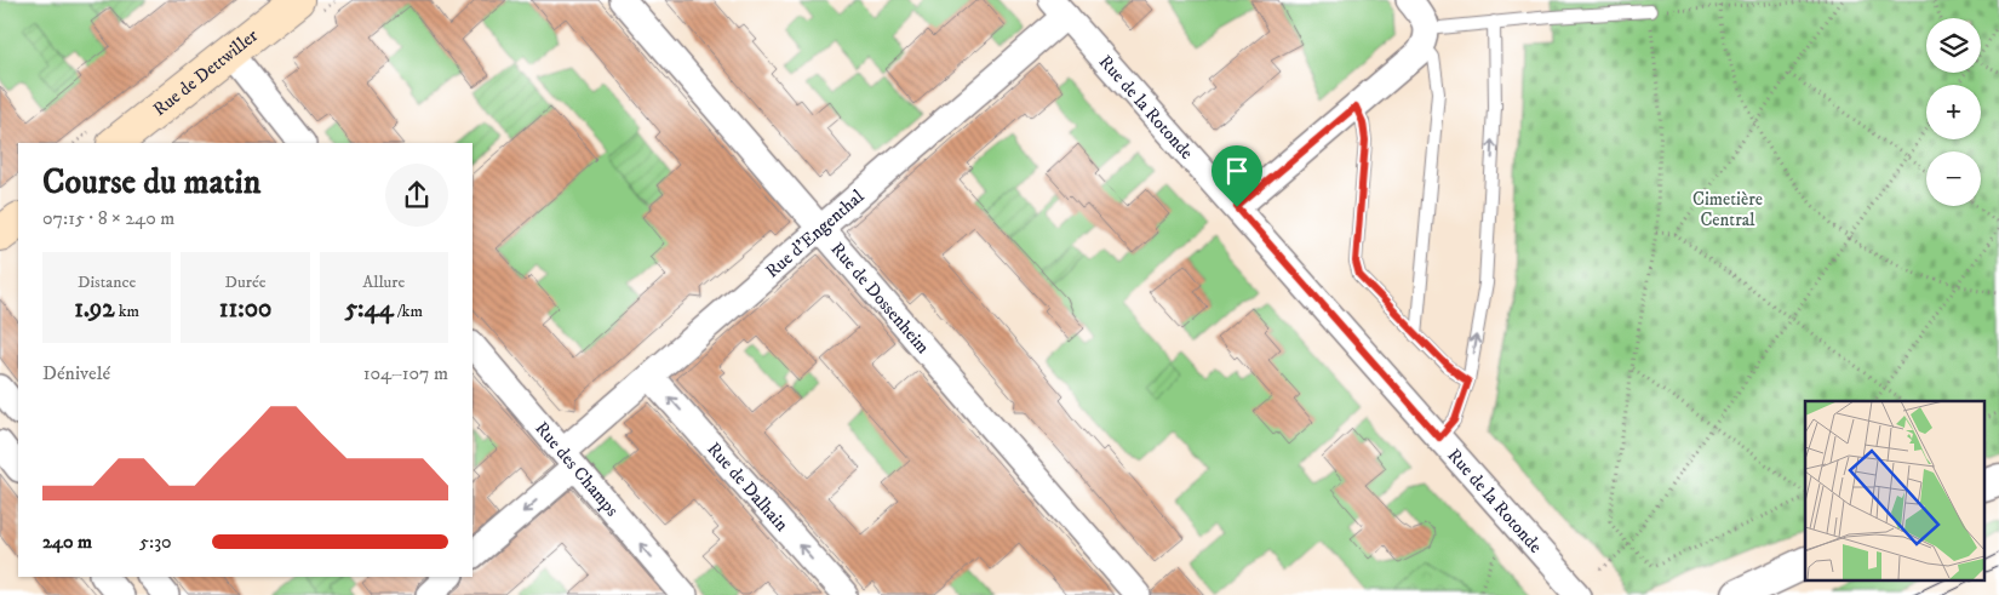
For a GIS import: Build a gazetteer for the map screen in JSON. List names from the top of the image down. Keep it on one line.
{"streets":{"main road":["Rue de Dettwiller"],"street":["Rue de la Rotonde","Rue d'Engenthal","Rue de Dossenheim","Rue des Champs","Rue de Dalhain"]},"crossings":[["Rue de la Rotonde","Rue d'Engenthal"],["Rue d'Engenthal","Rue de Dossenheim"],["Rue d'Engenthal","Rue des Champs"],["Rue d'Engenthal","Rue de Dalhain"]],"one_way":["Rue des Champs","Rue de Dalhain"],"parks":["Cimetière Central"],"page":{"map_buttons":["+","−"],"heading":["Course du matin","07:15 · 8 × 240 m"],"stats":[["Distance","1.92 km"],["Durée","11:00"],["Allure","5:44 /km"]],"chart":["Dénivelé","104–107 m"],"list":[{"name":"240 m","note":"5:30"}]}}
